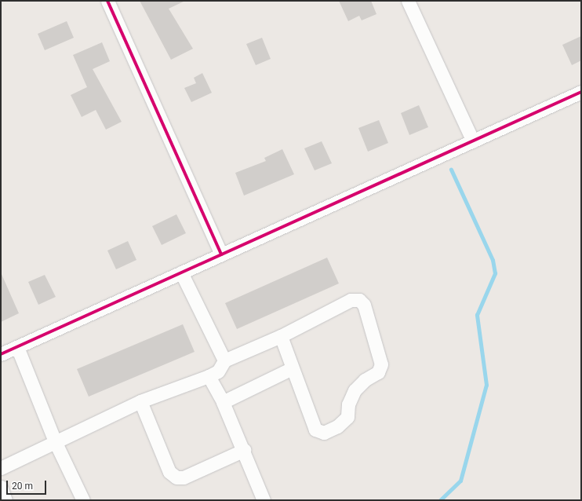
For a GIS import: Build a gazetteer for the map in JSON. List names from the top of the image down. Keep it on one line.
{"scale_bar":"20 m"}
